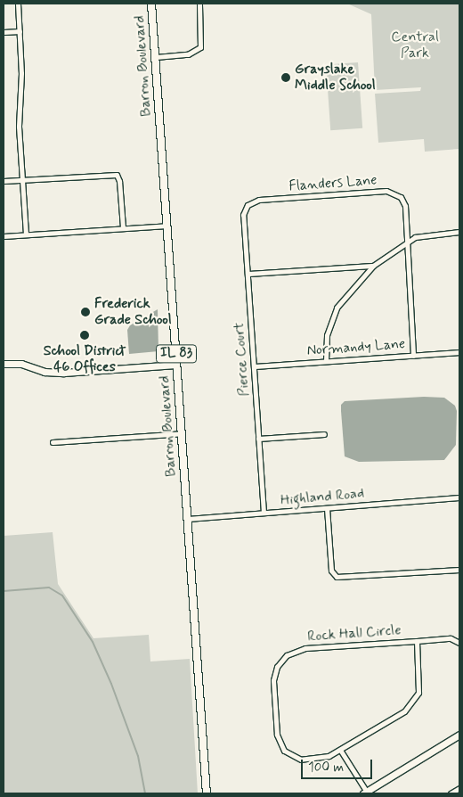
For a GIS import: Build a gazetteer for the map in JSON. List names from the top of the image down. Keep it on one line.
{"streets":{"main road":["Barron Boulevard","IL 83"],"street":["Flanders Lane","Normandy Lane","Pierce Court","Highland Road","Rock Hall Circle"]},"crossings":[["Barron Boulevard","Highland Road"],["Flanders Lane","Pierce Court"],["Normandy Lane","Pierce Court"],["Pierce Court","Highland Road"]],"parks":["Central Park"],"places":["Grayslake Middle School","Frederick Grade School","School District 46 Offices"],"scale_bar":"100 m"}
